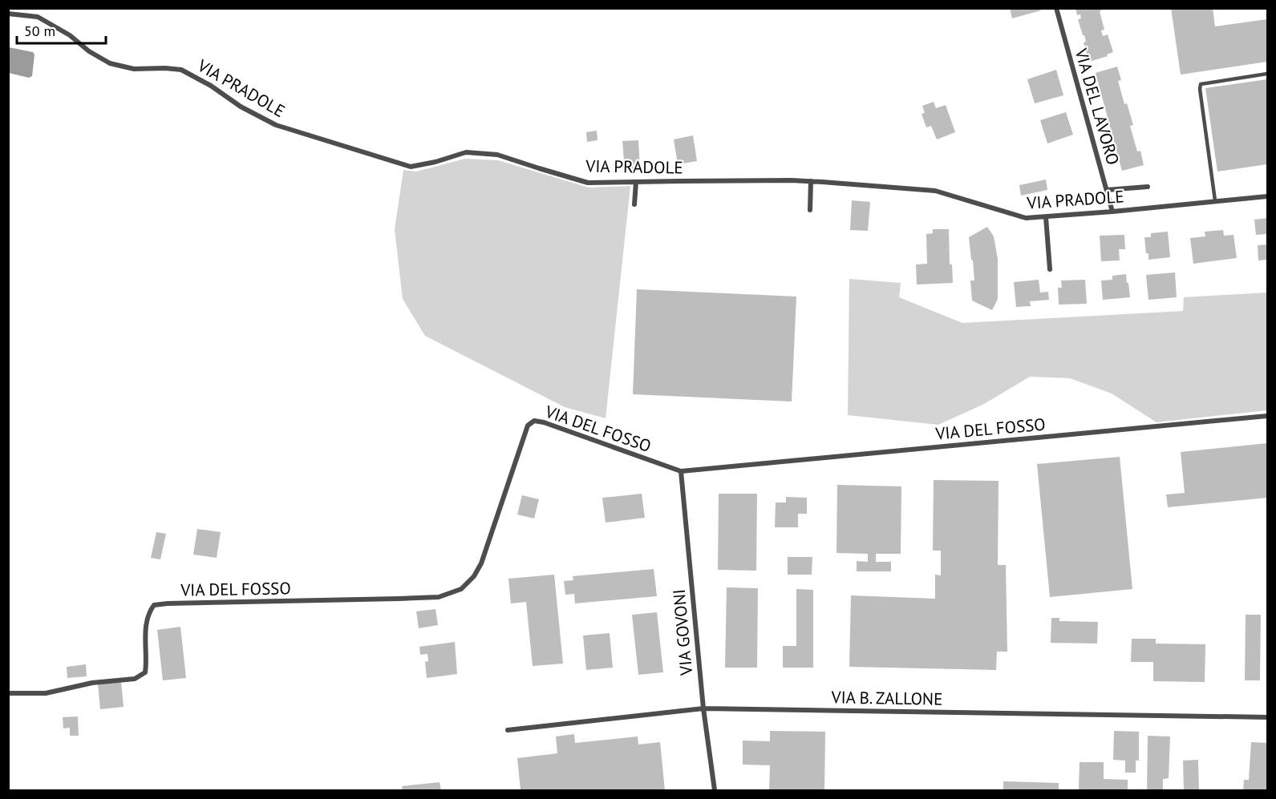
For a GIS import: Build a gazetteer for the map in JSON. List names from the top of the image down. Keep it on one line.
{"streets":{"street":["VIA PRADOLE","VIA DEL LAVORO","VIA DEL FOSSO","VIA GOVONI","VIA B. ZALLONE"]},"crossings":[["VIA PRADOLE","VIA DEL LAVORO"],["VIA DEL FOSSO","VIA GOVONI"],["VIA GOVONI","VIA B. ZALLONE"]],"scale_bar":"50 m"}
